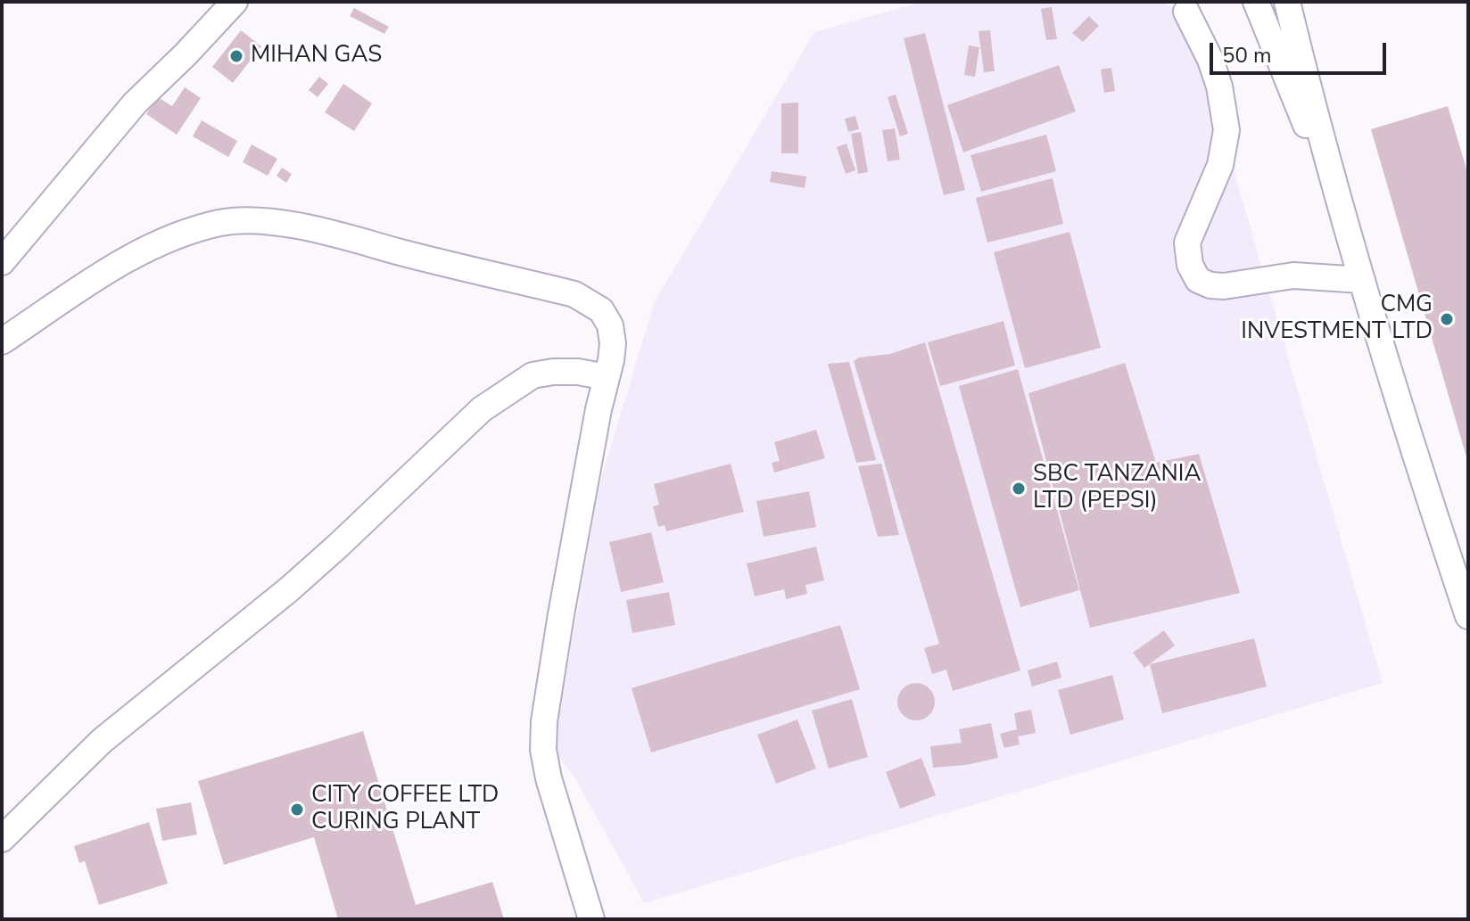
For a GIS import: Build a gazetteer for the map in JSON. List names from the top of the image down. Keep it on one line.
{"places":["MIHAN GAS","CMG INVESTMENT LTD","SBC TANZANIA LTD (PEPSI)","CITY COFFEE LTD CURING PLANT"],"scale_bar":"50 m"}
